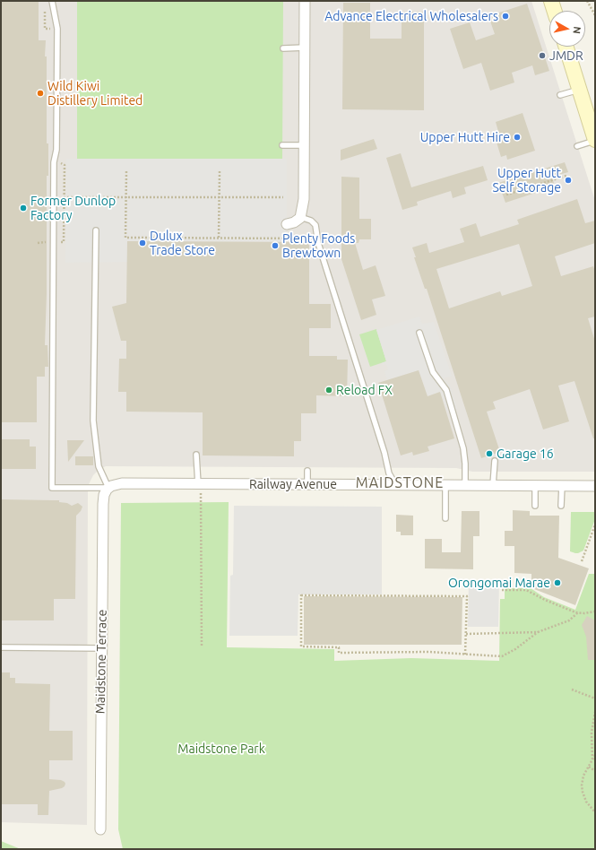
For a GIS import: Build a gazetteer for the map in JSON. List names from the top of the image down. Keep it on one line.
{"streets":{"street":["Railway Avenue","Maidstone Terrace"]},"crossings":[["Railway Avenue","Maidstone Terrace"]],"districts":["MAIDSTONE"],"parks":["Maidstone Park"],"places":["Advance Electrical Wholesalers","JMDR","Wild Kiwi Distillery Limited","Upper Hutt Hire","Upper Hutt Self Storage","Former Dunlop Factory","Dulux Trade Store","Plenty Foods Brewtown","Reload FX","Garage 16","Orongomai Marae"],"north":"right"}
